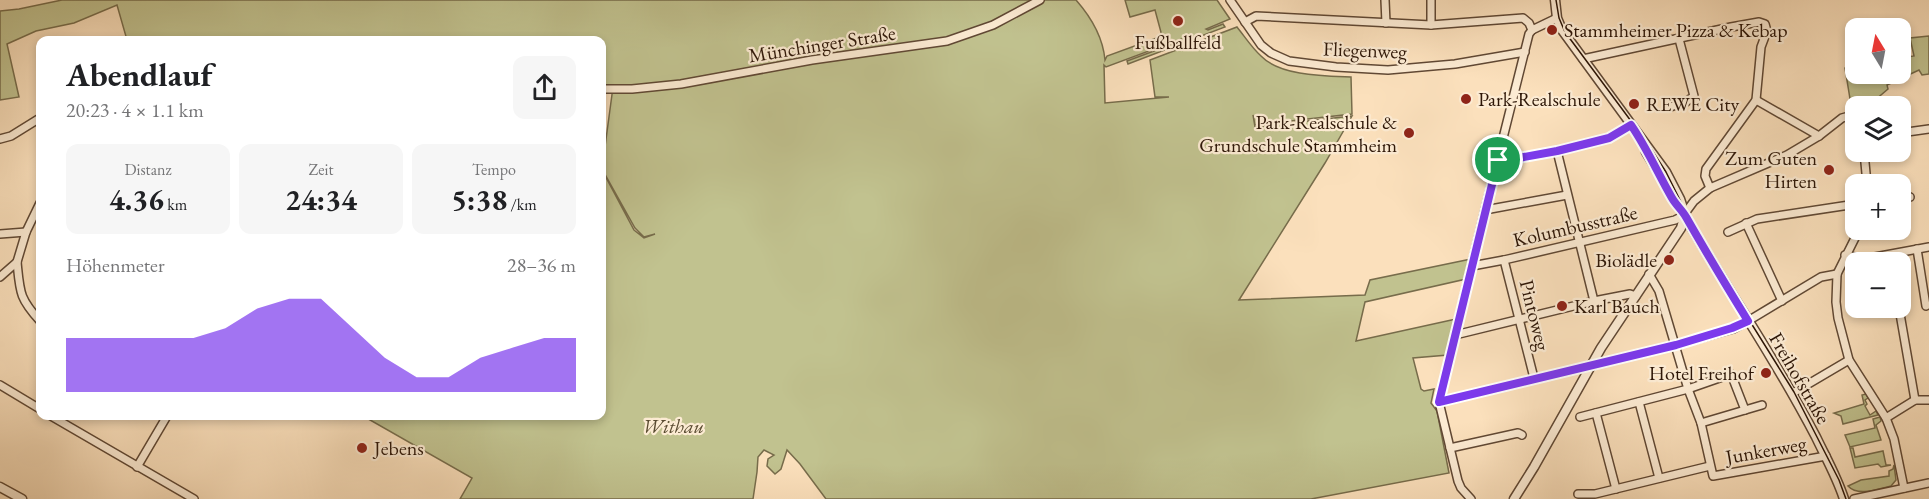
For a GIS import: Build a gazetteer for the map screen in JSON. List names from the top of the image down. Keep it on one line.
{"streets":{"street":["Münchinger Straße","Fliegenweg","Kolumbusstraße","Pintoweg","Freihofstraße","Junkerweg"]},"crossings":[["Kolumbusstraße","Pintoweg"],["Kolumbusstraße","Freihofstraße"],["Freihofstraße","Junkerweg"]],"parks":["Withau"],"places":["Fußballfeld","Stammheimer Pizza & Kebap","Park-Realschule","REWE City","Park-Realschule & Grundschule Stammheim","Zum Guten Hirten","Biolädle","Karl Bauch","Hotel Freihof","Jebens"],"north":"top","page":{"map_buttons":["+","−"],"heading":["Abendlauf","20:23 · 4 × 1.1 km"],"stats":[["Distanz","4.36 km"],["Zeit","24:34"],["Tempo","5:38 /km"]],"chart":["Höhenmeter","28–36 m"]}}
